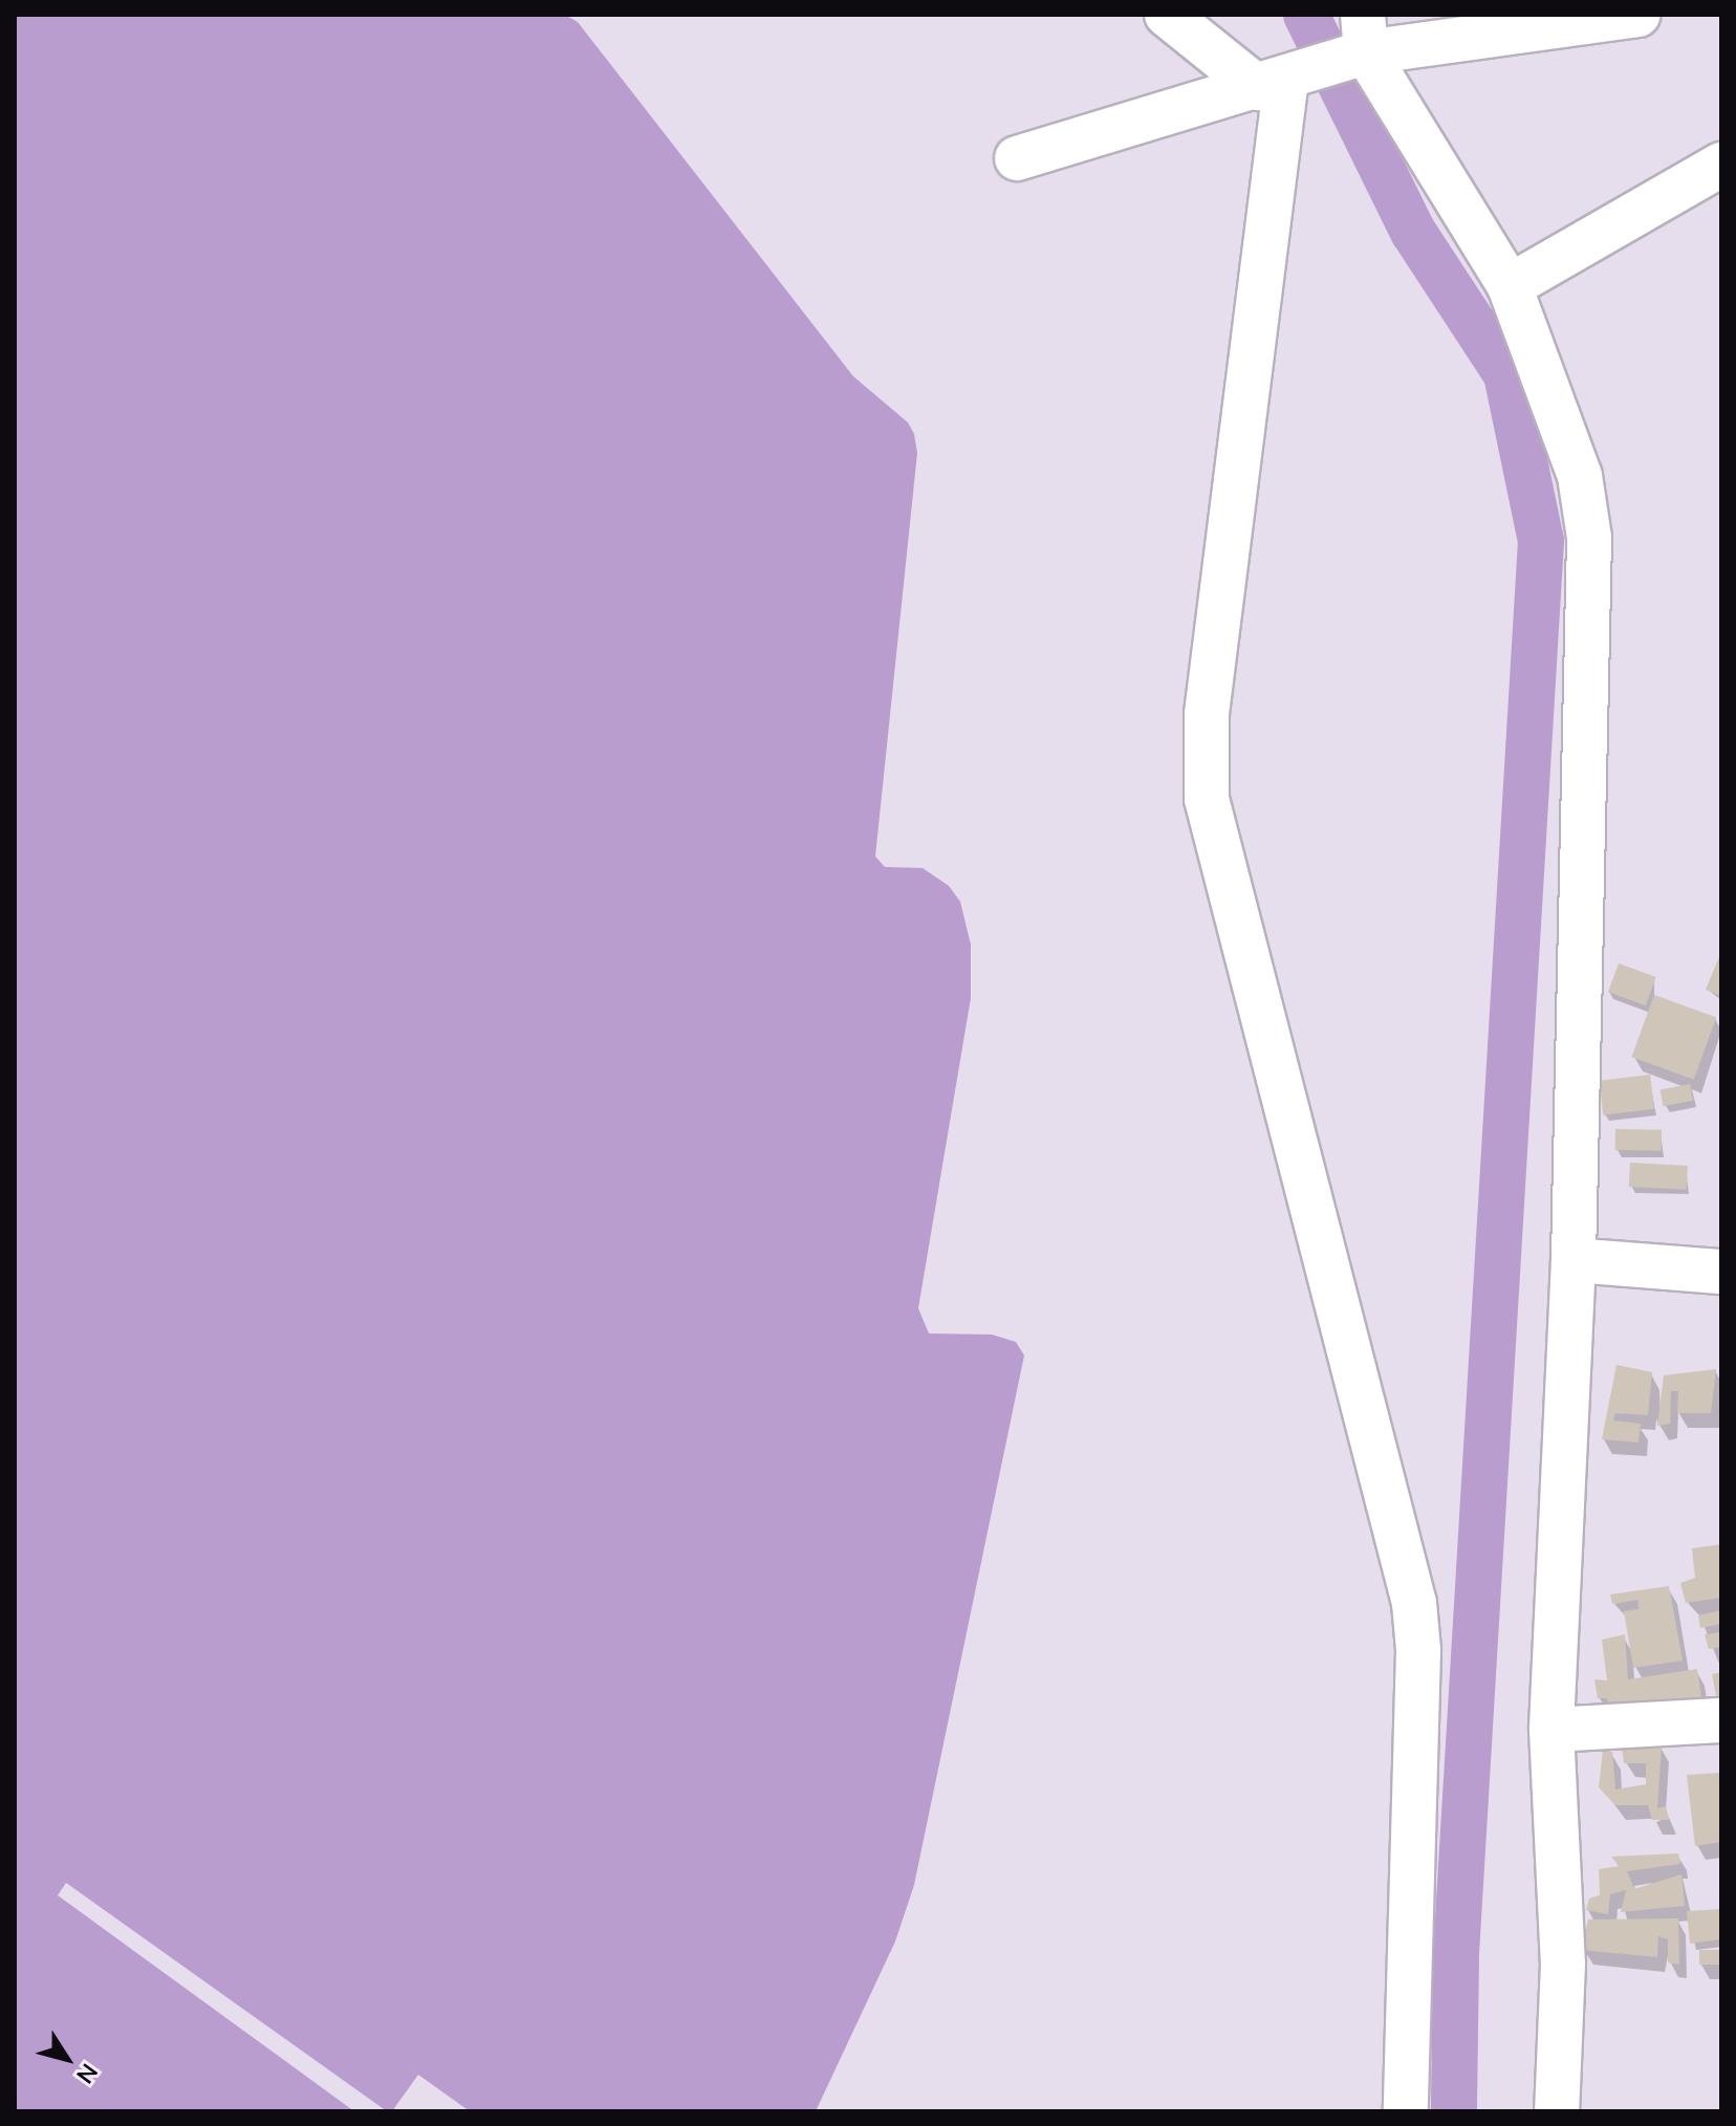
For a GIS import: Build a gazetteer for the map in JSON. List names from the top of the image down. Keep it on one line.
{"north":"bottom right"}
